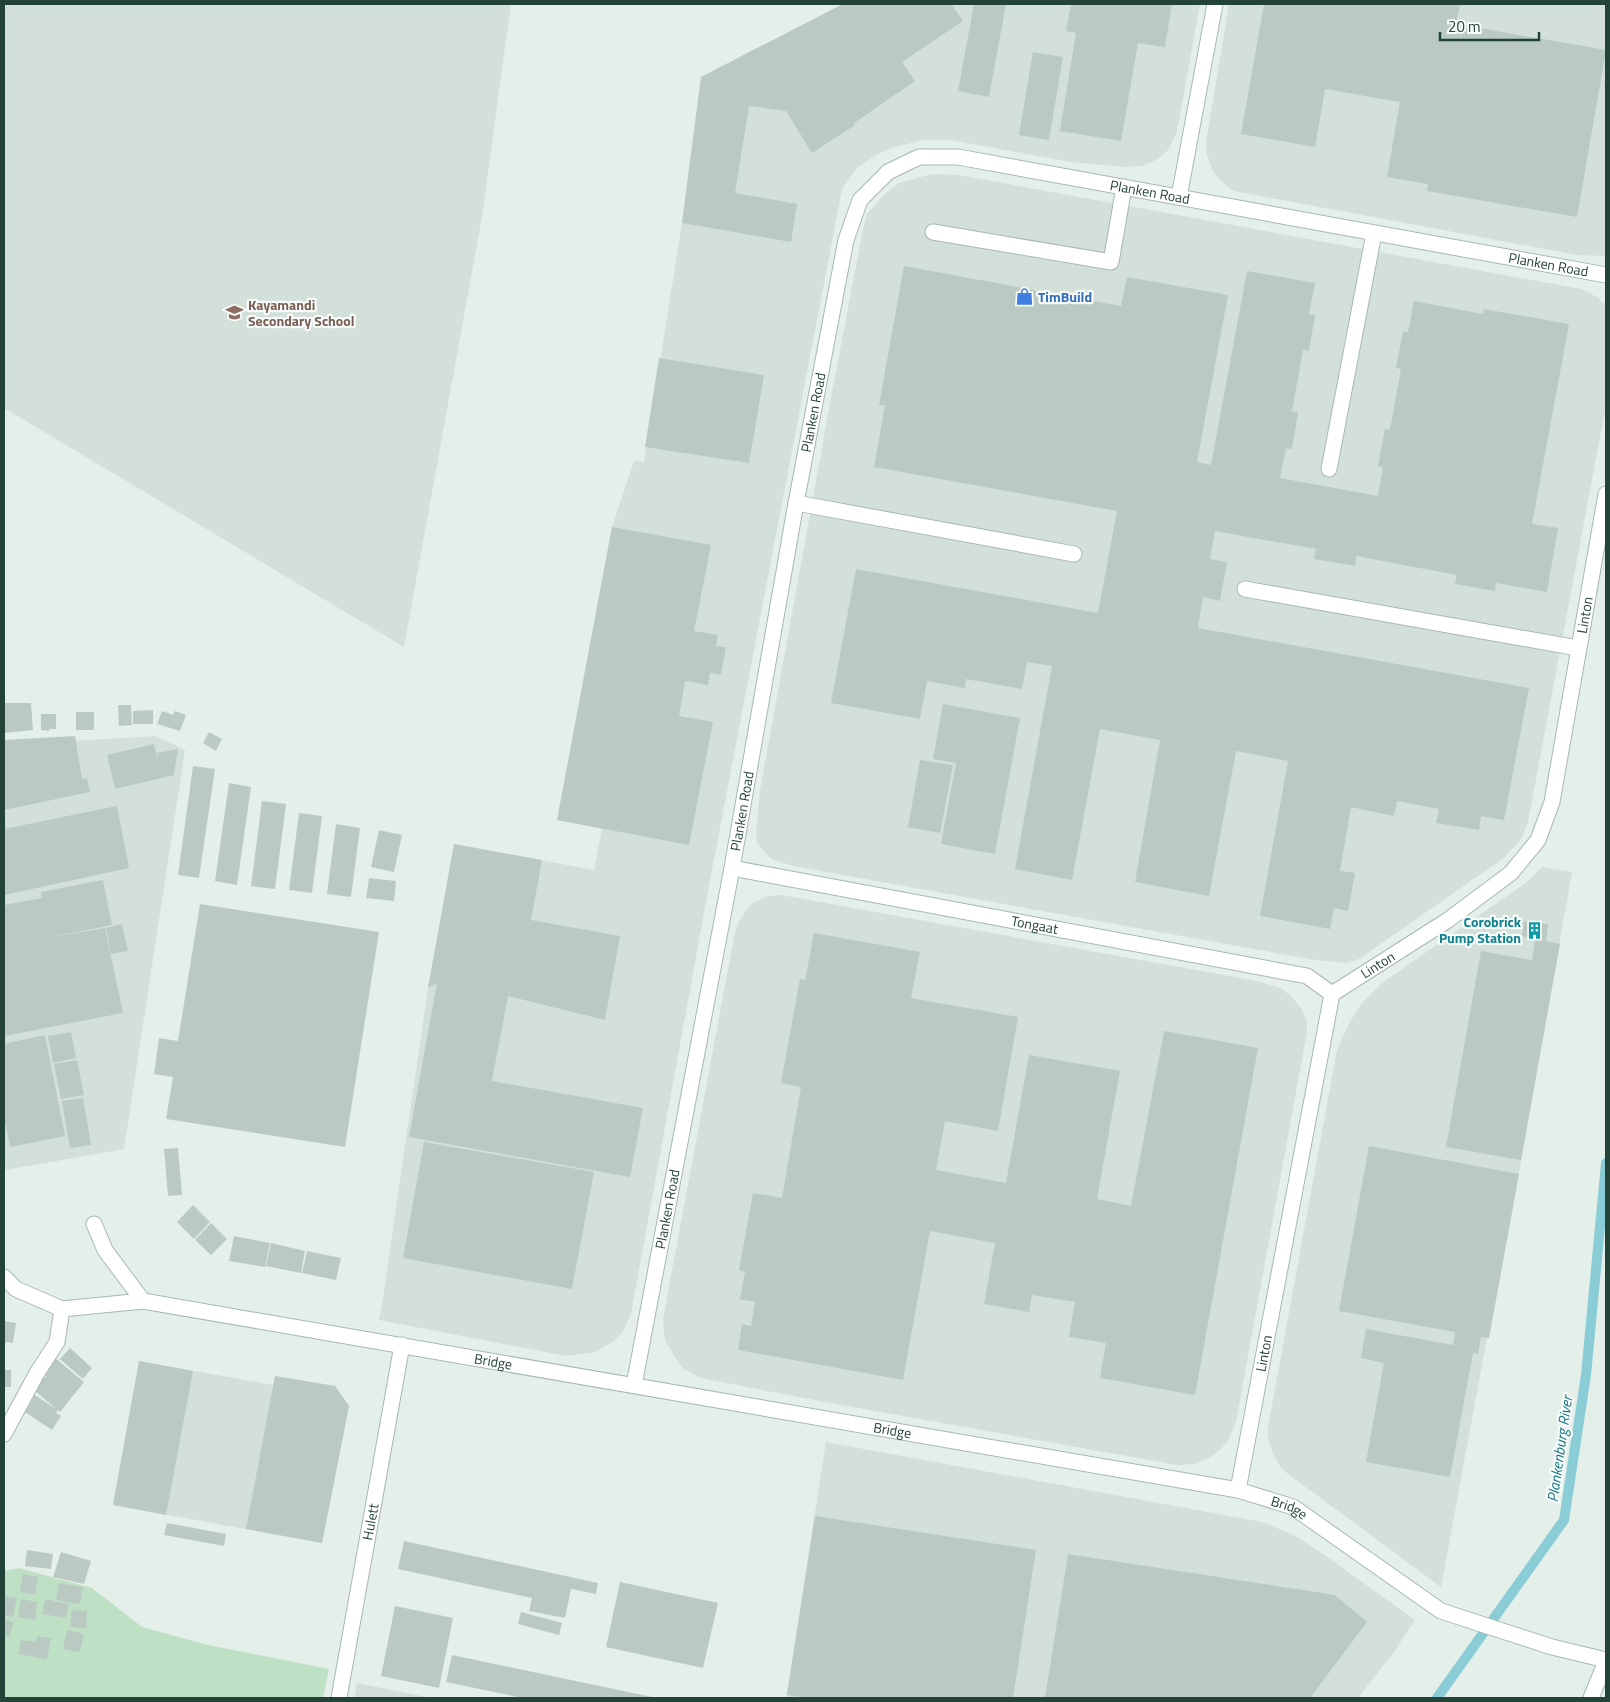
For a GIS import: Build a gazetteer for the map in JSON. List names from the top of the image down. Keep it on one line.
{"streets":{"street":["Planken Road","Linton","Tongaat","Bridge","Hulett"]},"crossings":[["Planken Road","Tongaat"],["Planken Road","Bridge"],["Linton","Tongaat"],["Linton","Bridge"],["Bridge","Hulett"]],"water":["Plankenburg River"],"places":{"shop":["TimBuild"],"school or university":["Kayamandi Secondary School"],"building":["Corobrick Pump Station"]},"scale_bar":"20 m"}
